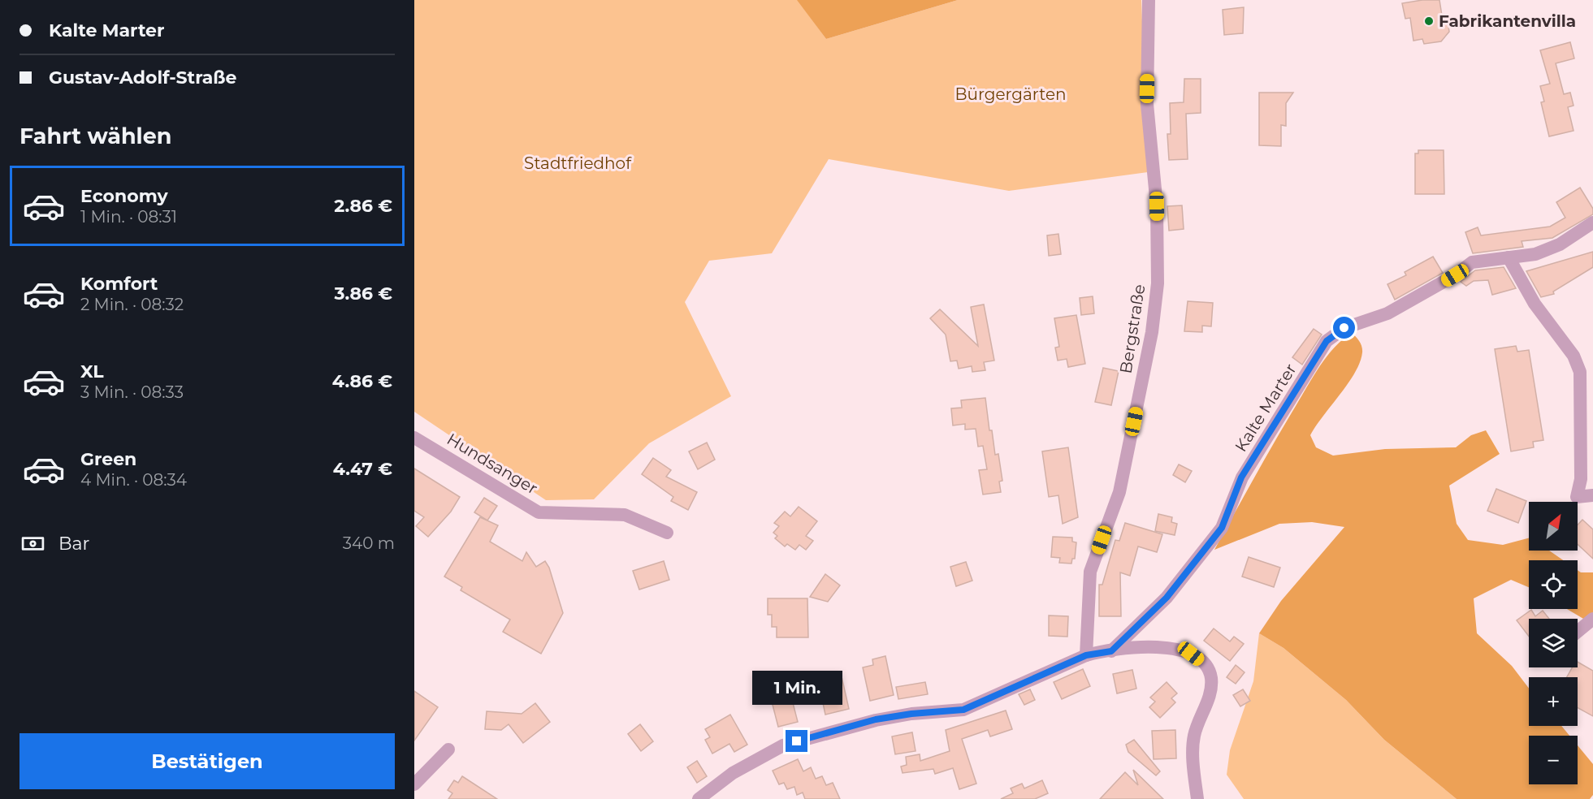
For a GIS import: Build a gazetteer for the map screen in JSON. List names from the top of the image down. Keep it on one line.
{"streets":{"street":["Bergstraße","Kalte Marter","Hundsanger"]},"parks":["Bürgergärten","Stadtfriedhof"],"places":["Fabrikantenvilla"],"north":"top right","page":{"banner":["Kalte Marter","Gustav-Adolf-Straße"],"heading":"Fahrt wählen","list":[{"name":"Economy","note":"1 Min. · 08:31","value":"2.86 €"},{"name":"Komfort","note":"2 Min. · 08:32","value":"3.86 €"},{"name":"XL","note":"3 Min. · 08:33","value":"4.86 €"},{"name":"Green","note":"4 Min. · 08:34","value":"4.47 €"}],"map_buttons":["+","−"],"pay":["Bar","340 m"],"bubble":"1 Min.","buttons":"Bestätigen"}}
